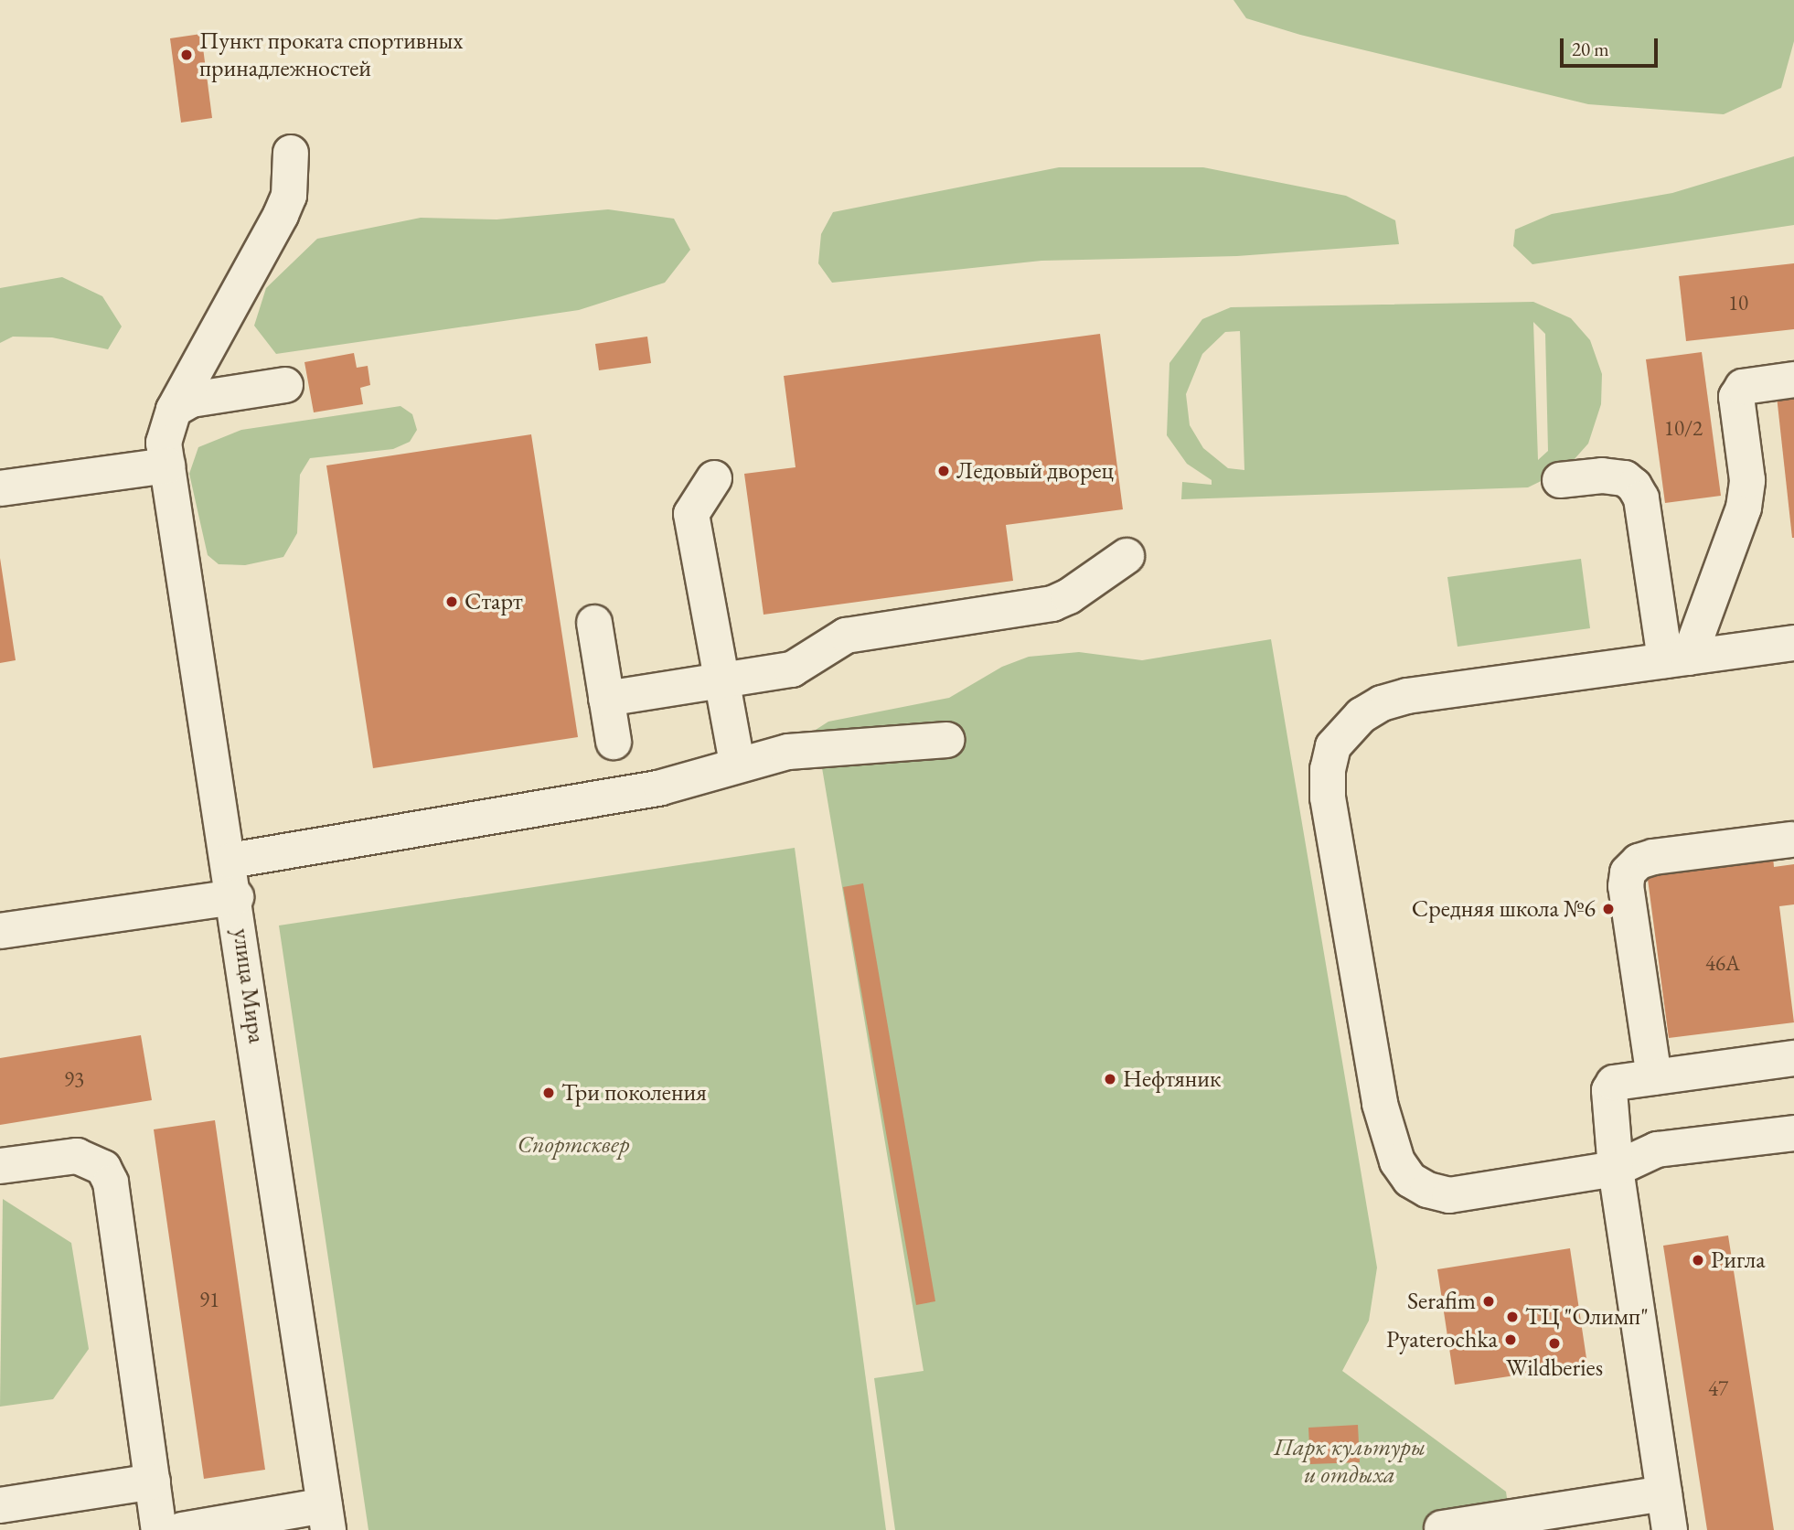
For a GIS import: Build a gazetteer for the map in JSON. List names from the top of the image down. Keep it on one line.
{"streets":{"street":["улица Мира"]},"parks":["Спортсквер","Парк культуры и отдыха"],"places":["Пункт проката спортивных принадлежностей","Ледовый дворец","Старт","Средняя школа №6","Нефтяник","Три поколения","Ригла","Serafim","ТЦ \"Олимп\"","Pyaterochka","Wildberies"],"house_numbers":["10","10/2","46А","93","91","47"],"scale_bar":"20 m"}
